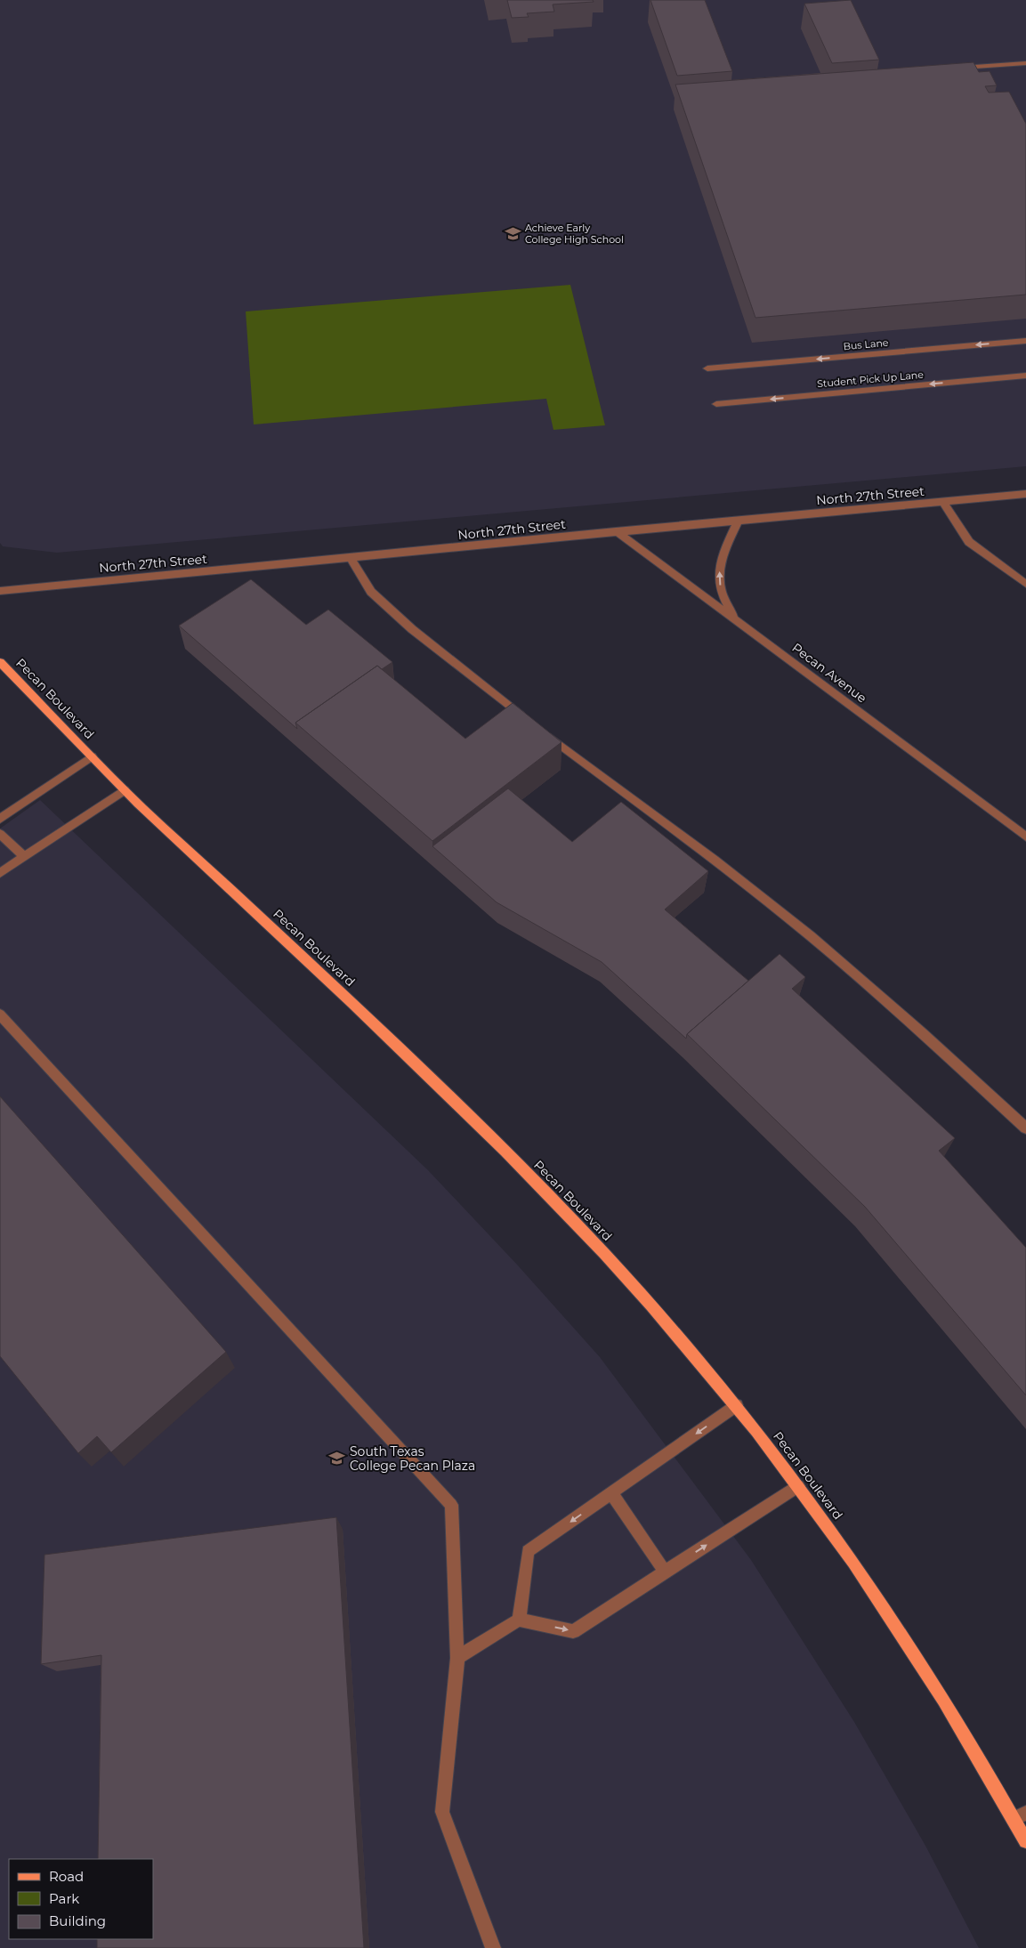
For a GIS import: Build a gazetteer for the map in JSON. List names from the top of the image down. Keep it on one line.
{"streets":{"main road":["Pecan Boulevard"],"street":["Bus Lane","Student Pick Up Lane","North 27th Street","Pecan Avenue"]},"crossings":[["North 27th Street","Pecan Avenue"]],"one_way":["Bus Lane","Student Pick Up Lane"],"places":{"school or university":["Achieve Early College High School","South Texas College Pecan Plaza"]},"legend":["Road","Park","Building"]}
